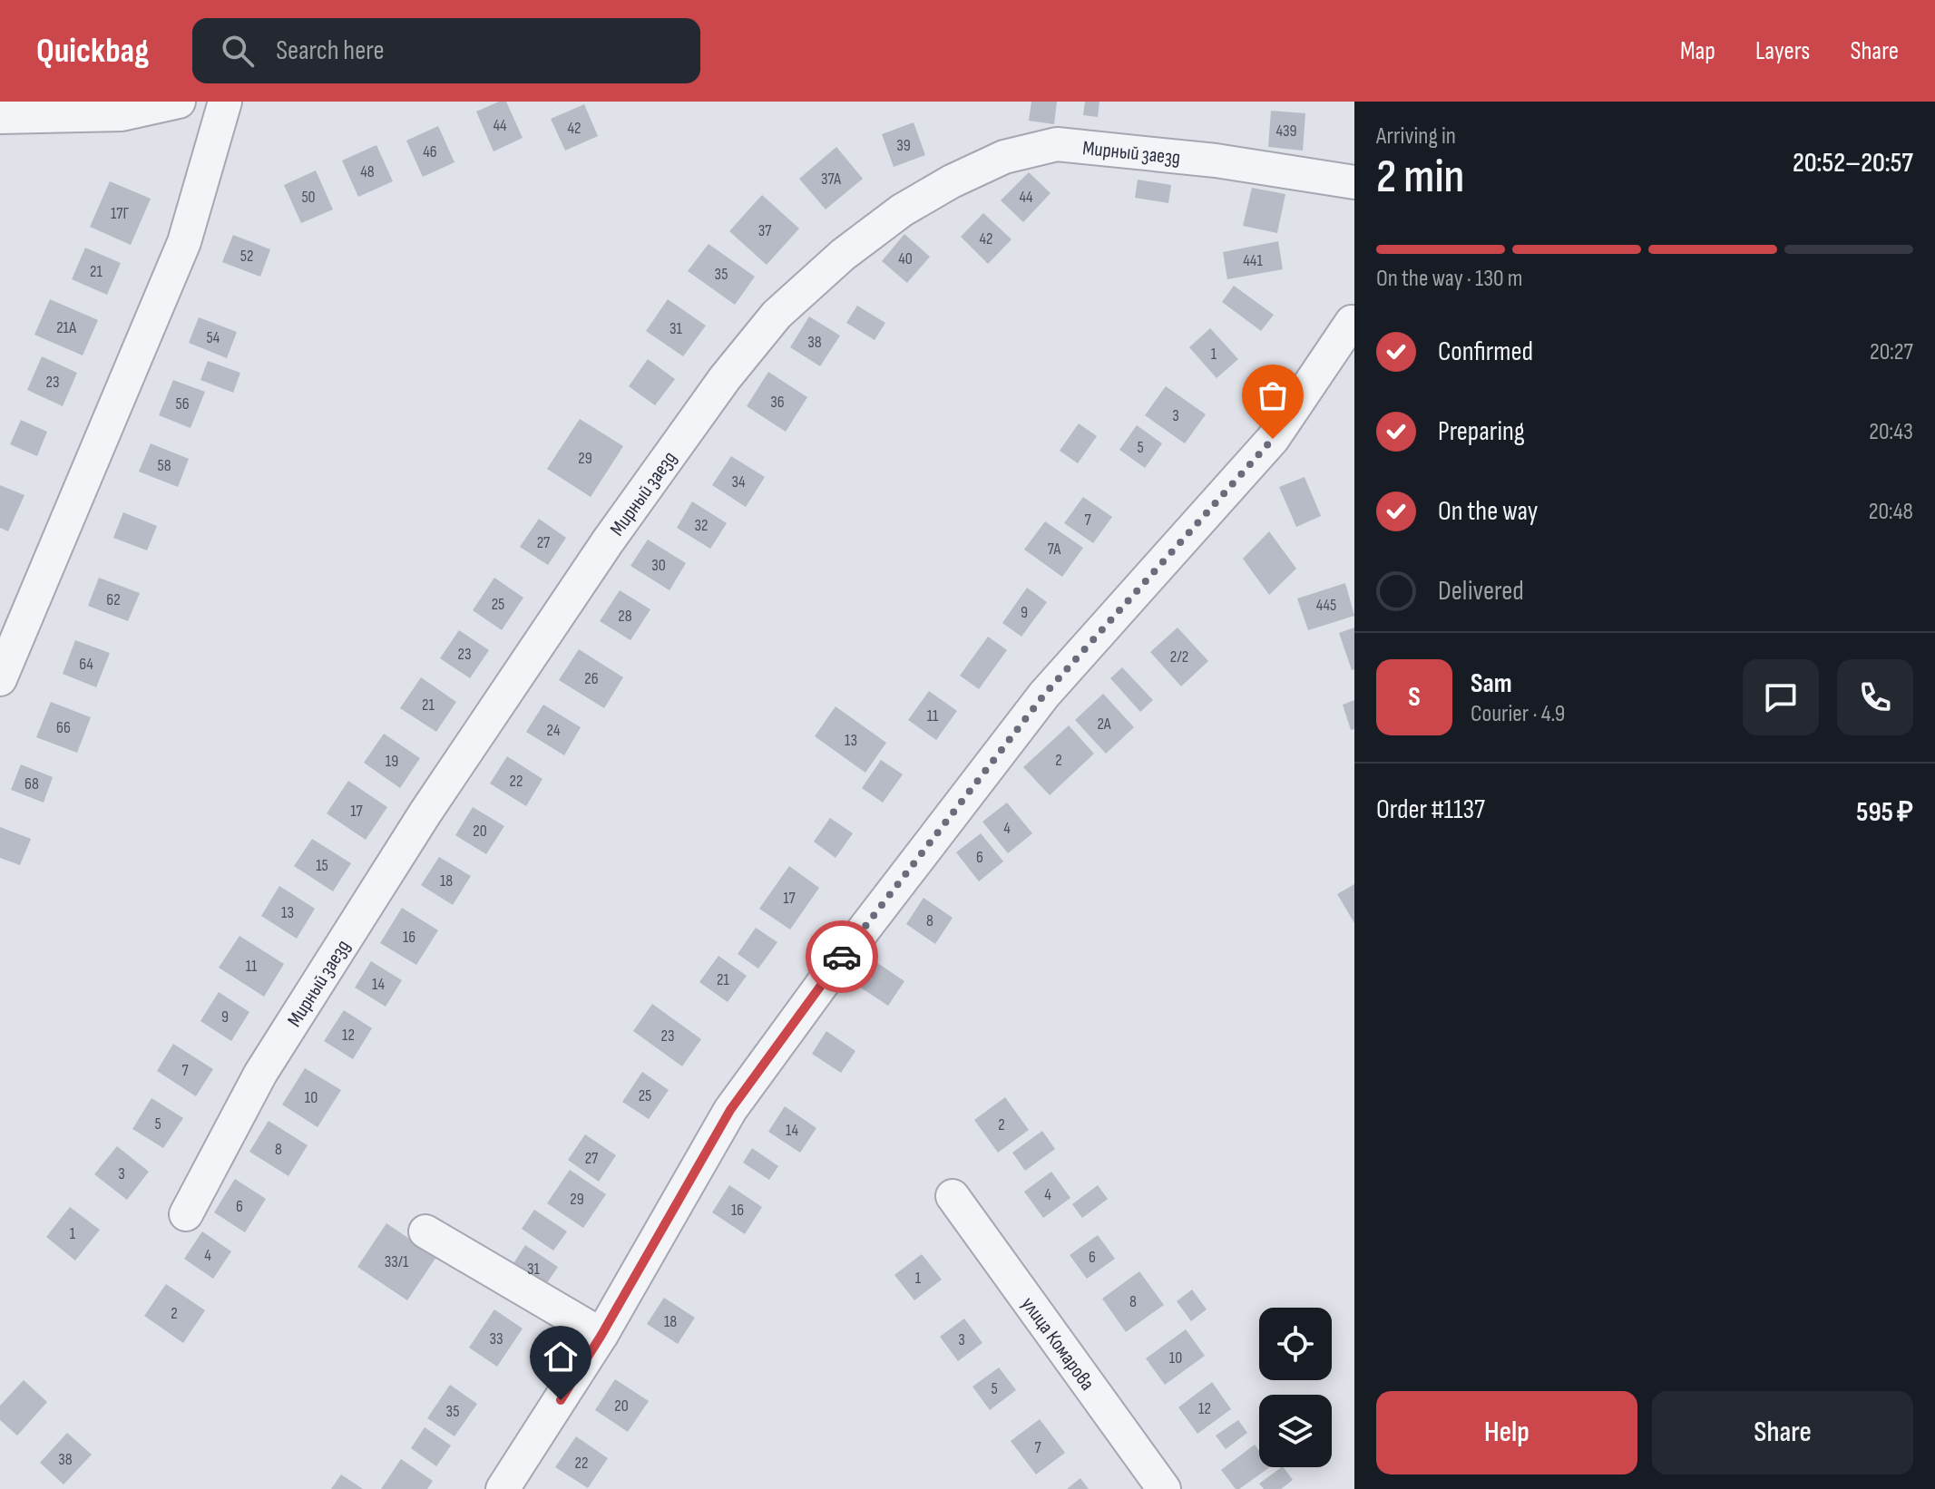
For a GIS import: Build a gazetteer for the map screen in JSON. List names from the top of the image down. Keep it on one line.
{"streets":{"street":["Мирный заезд","улица Комарова"]},"house_numbers":["44","42","439","39","46","48","37А","50","44","17Г","37","42","52","40","441","21","35","21А","31","54","38","1","23","36","56","3","5","29","58","34","7","32","27","7А","30","62","25","445","9","28","23","2/2","64","26","21","11","2А","66","24","13","2","19","22","68","17","4","20","6","15","18","17","13","8","16","11","21","14","9","12","23","7","25","10","5","2","14","8","27","3","4","29","6","16","1","4","6","33/1","31","1","8","2","18","33","3","10","5","20","12","35","7","38","22"],"page":{"header":"Quickbag","search":"Search here","nav":["Map","Layers","Share"],"heading":["2 min","Arriving in","20:52–20:57"],"panel":["Sam","Courier · 4.9","Order #1137","595 ₽"],"bar":"On the way · 130 m","list":[["Confirmed","20:27"],["Preparing","20:43"],["On the way","20:48"],"Delivered"],"round":"S","buttons":["Help","Share"]}}
